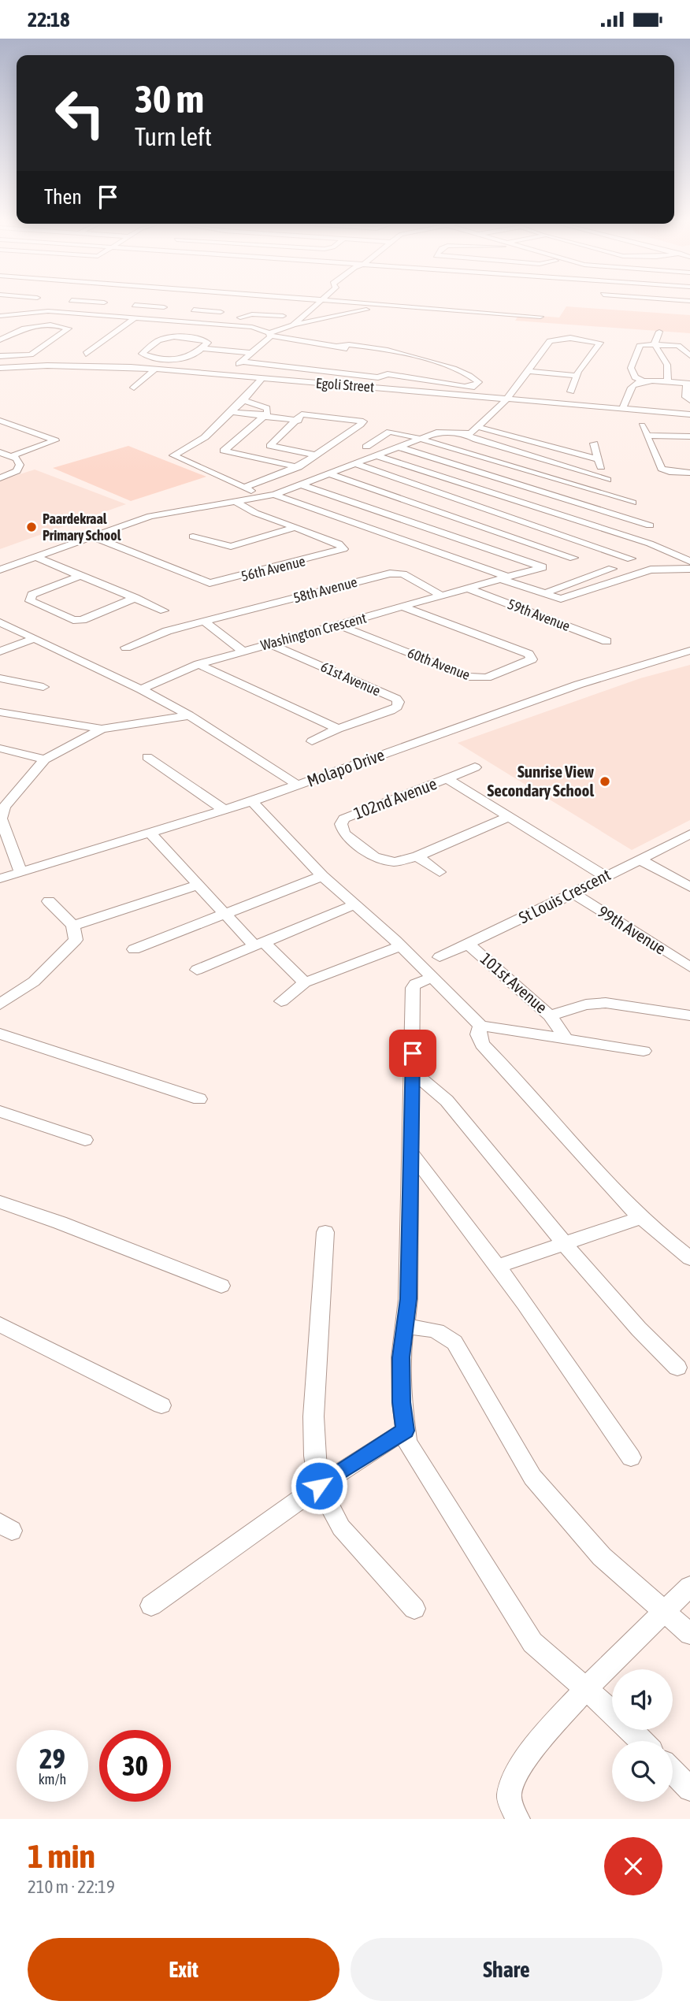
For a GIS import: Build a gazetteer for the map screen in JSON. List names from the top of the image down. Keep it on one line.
{"streets":{"street":["Egoli Street","56th Avenue","58th Avenue","59th Avenue","Washington Crescent","60th Avenue","61st Avenue","Molapo Drive","102nd Avenue","St Louis Crescent","99th Avenue","101st Avenue"]},"crossings":[["58th Avenue","Washington Crescent"],["59th Avenue","Washington Crescent"],["Washington Crescent","60th Avenue"],["Washington Crescent","61st Avenue"],["102nd Avenue","St Louis Crescent"],["St Louis Crescent","99th Avenue"],["St Louis Crescent","101st Avenue"]],"places":["Paardekraal Primary School","Sunrise View Secondary School"],"page":{"status":"22:18","turn":["30 m","Turn left"],"then":"Then","speed":"29 km/h","limit":"30","heading":["1 min","210 m · 22:19"],"buttons":["Exit","Share"]}}
